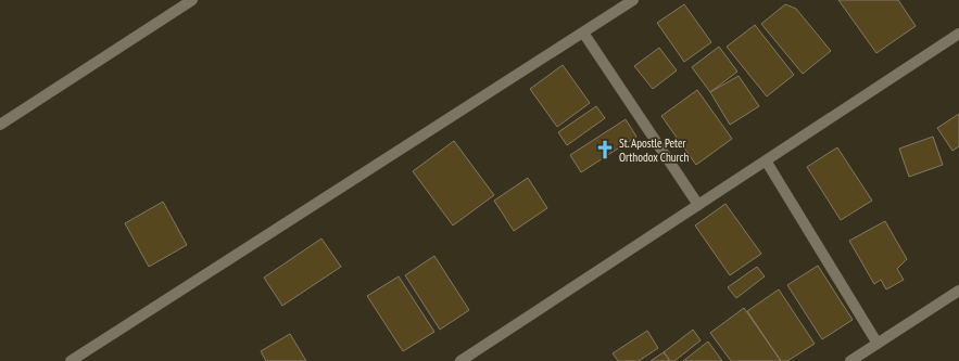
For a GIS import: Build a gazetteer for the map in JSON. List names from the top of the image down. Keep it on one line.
{"places":{"church":["St. Apostle Peter Orthodox Church"]}}
